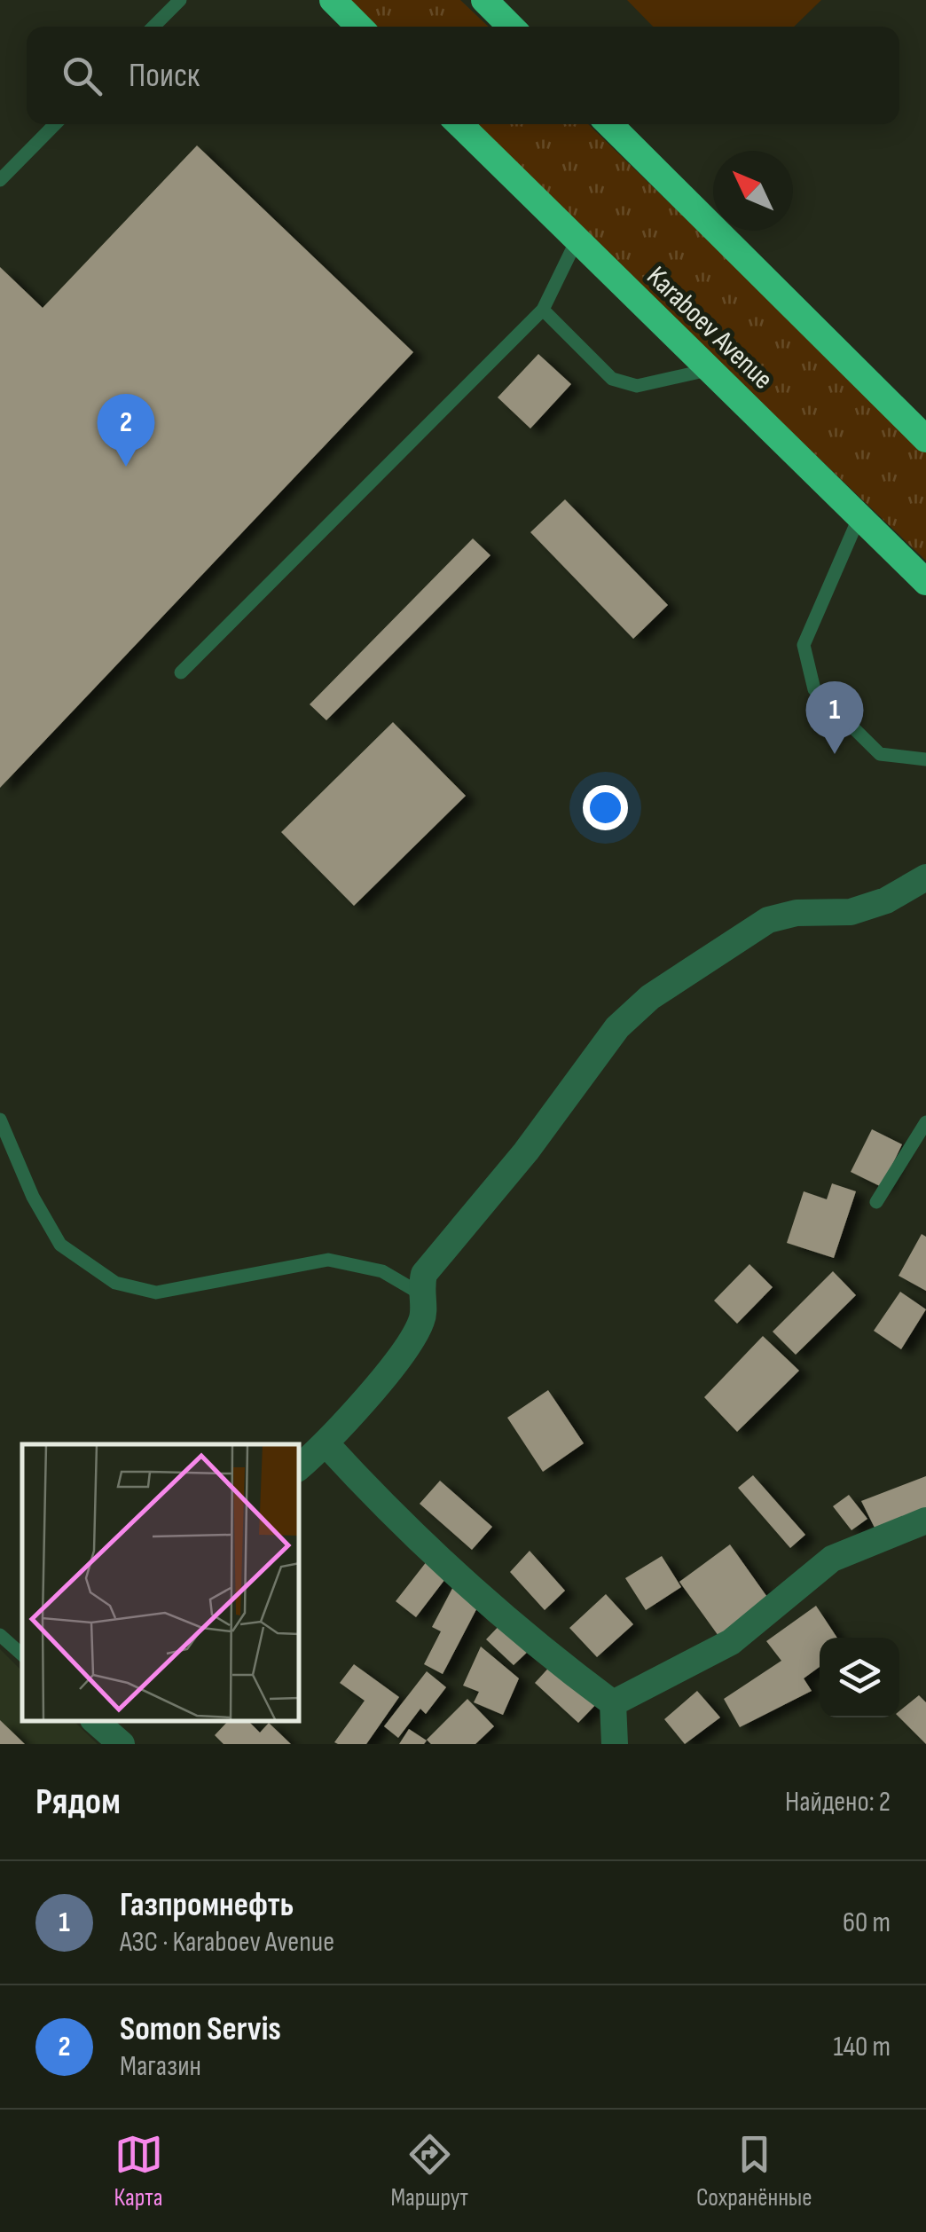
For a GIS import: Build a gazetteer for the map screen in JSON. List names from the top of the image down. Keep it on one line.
{"streets":{"highway":["Karaboev Avenue"]},"north":"top left","page":{"search":"Поиск","pins":["2","1"],"heading":["Рядом","Найдено: 2"],"list":[{"mark":"1","name":"Газпромнефть","note":"АЗС · Karaboev Avenue","value":"60 m"},{"mark":"2","name":"Somon Servis","note":"Магазин","value":"140 m"}],"nav":["Карта","Маршрут","Сохранённые"]}}
